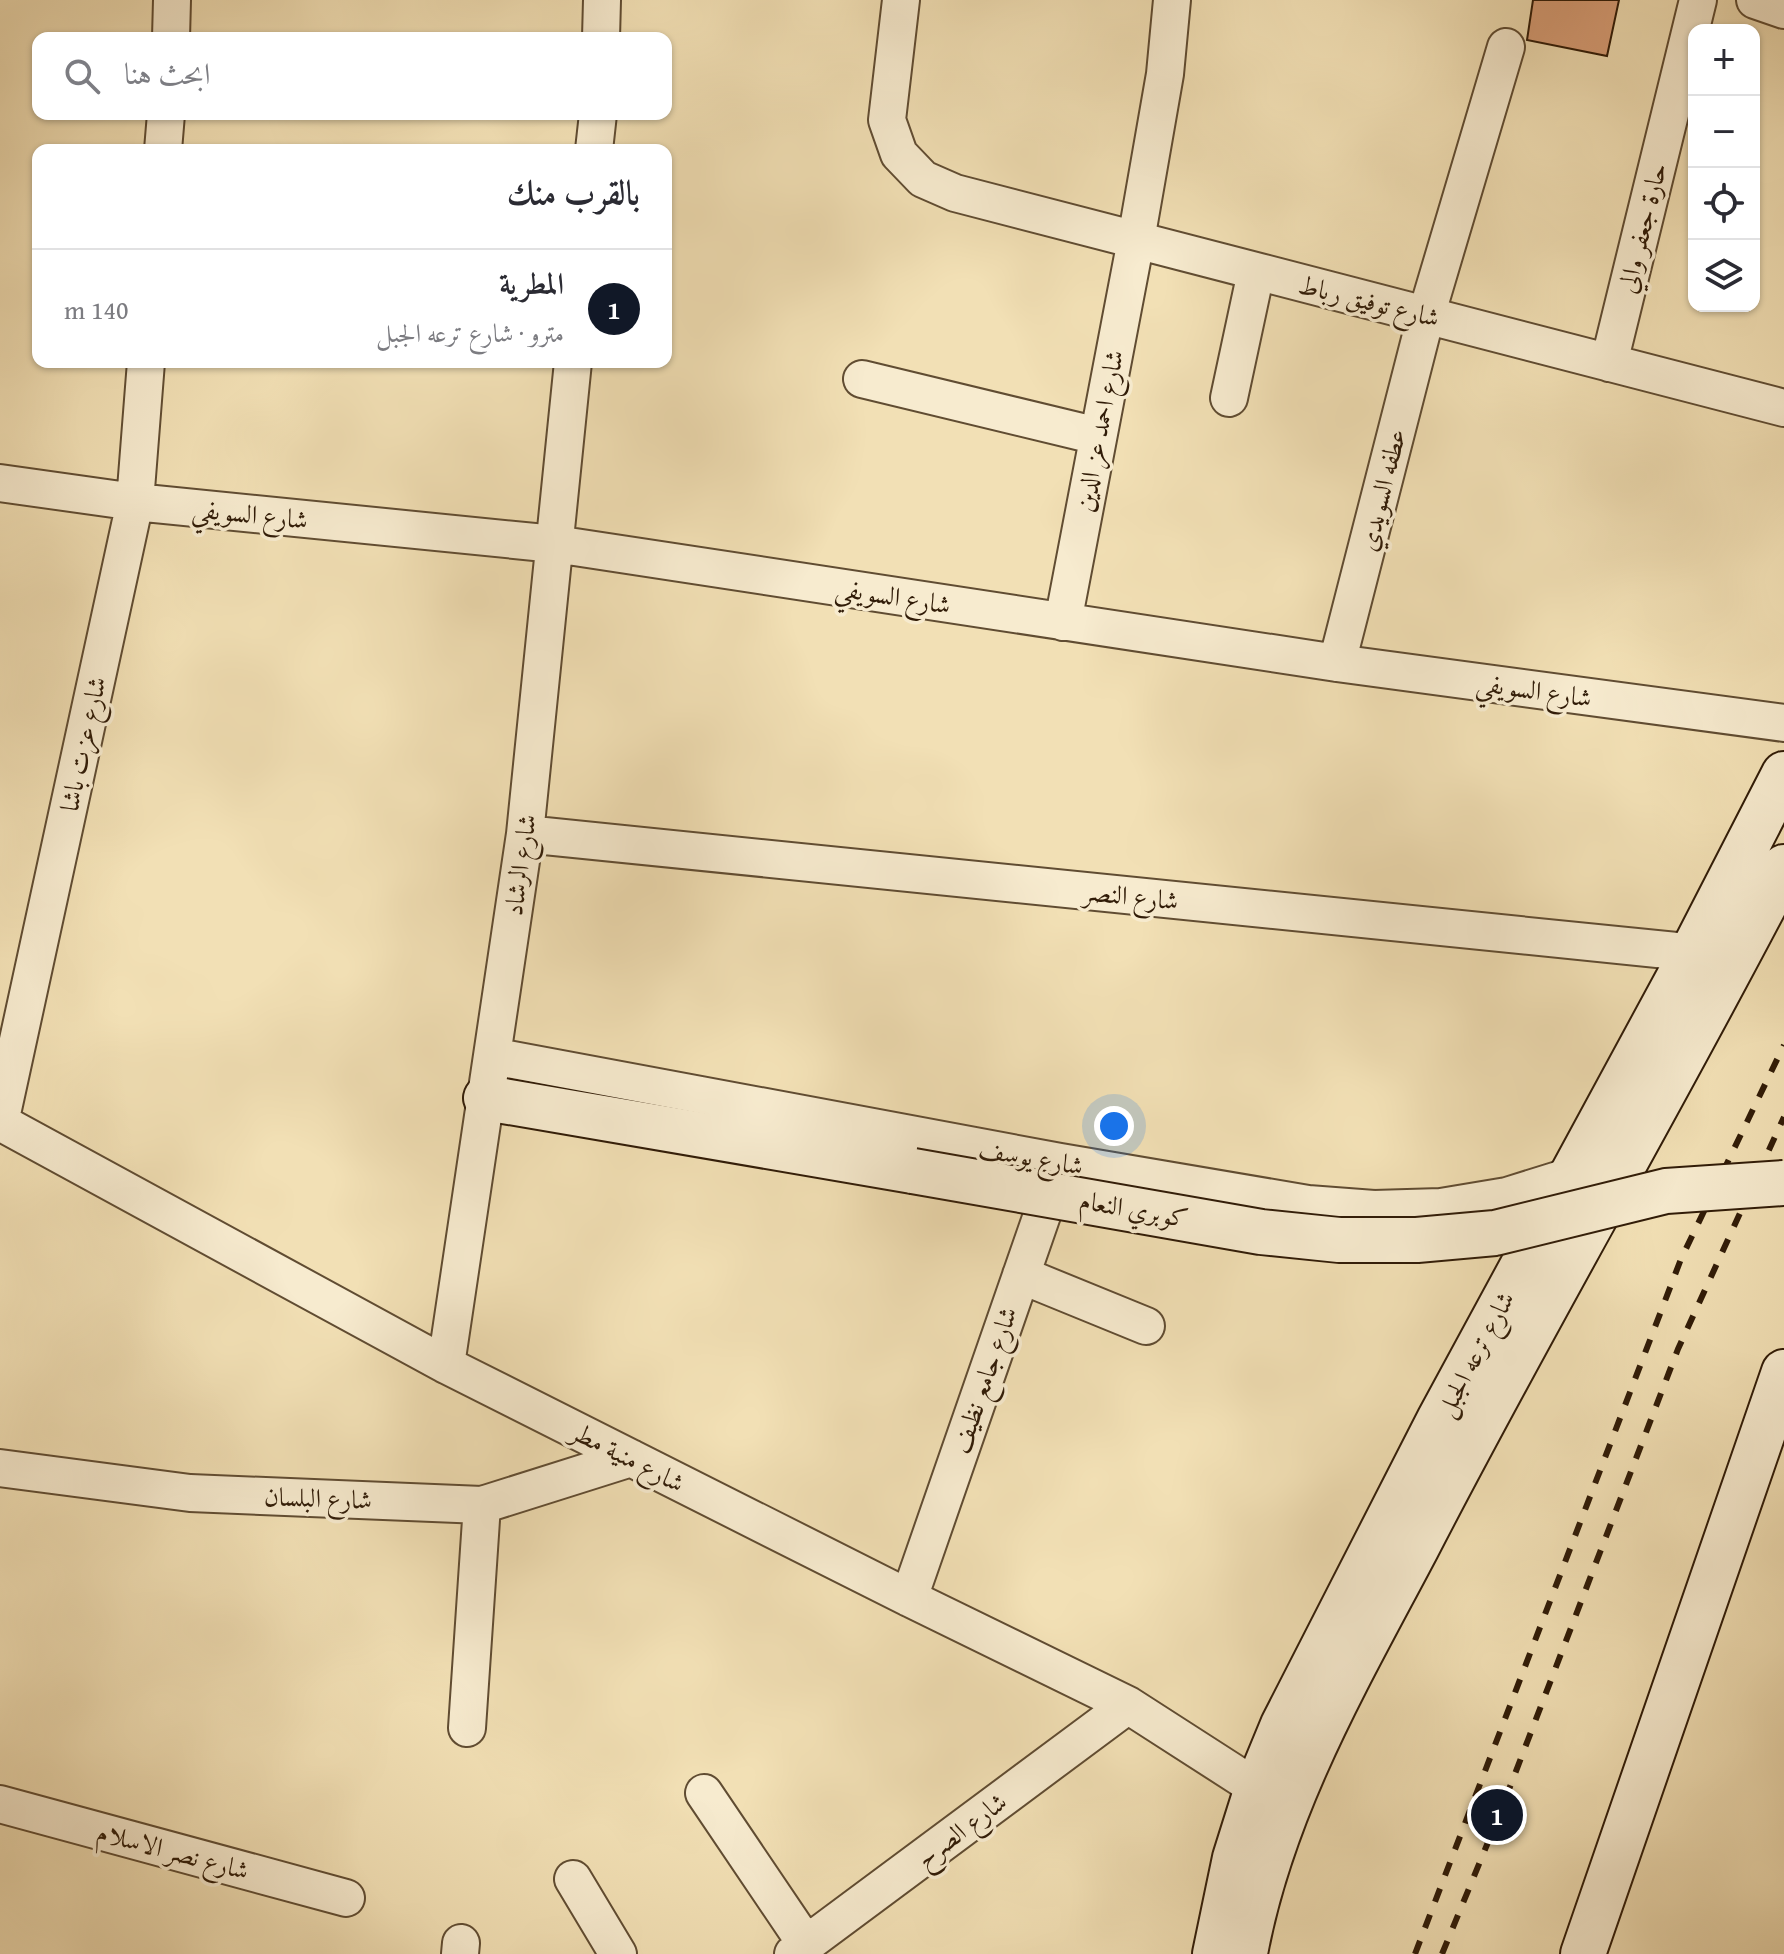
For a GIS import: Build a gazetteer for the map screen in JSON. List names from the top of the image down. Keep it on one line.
{"streets":{"street":["حارة جعفر والي","شارع توفيق رباط","شارع احمد عز الدين","عطفه السويدي","شارع السويفي","شارع عزت باشا","شارع الرشاد","شارع النصر","شارع يوسف","كوبري النعام","شارع ترعه الجبل","شارع جامع نظيف","شارع منية مطر","شارع البلسان","شارع الصرح","شارع نصر الاسلام"]},"crossings":[["حارة جعفر والي","شارع توفيق رباط"],["شارع توفيق رباط","شارع احمد عز الدين"],["شارع توفيق رباط","عطفه السويدي"],["شارع احمد عز الدين","شارع السويفي"],["عطفه السويدي","شارع السويفي"],["شارع السويفي","شارع عزت باشا"],["شارع السويفي","شارع الرشاد"],["شارع عزت باشا","شارع منية مطر"],["شارع الرشاد","شارع النصر"],["شارع الرشاد","شارع يوسف"],["شارع الرشاد","كوبري النعام"],["شارع الرشاد","شارع منية مطر"],["شارع النصر","شارع ترعه الجبل"],["شارع يوسف","كوبري النعام"],["شارع يوسف","شارع ترعه الجبل"],["شارع يوسف","شارع جامع نظيف"],["شارع ترعه الجبل","شارع منية مطر"],["شارع جامع نظيف","شارع منية مطر"],["شارع منية مطر","شارع البلسان"],["شارع منية مطر","شارع الصرح"]],"page":{"map_buttons":["+","−"],"search":"ابحث هنا","heading":"بالقرب منك","list":[{"mark":"1","name":"المطرية","note":"مترو · شارع ترعه الجبل","value":"140 m"}],"pins":"1"}}
